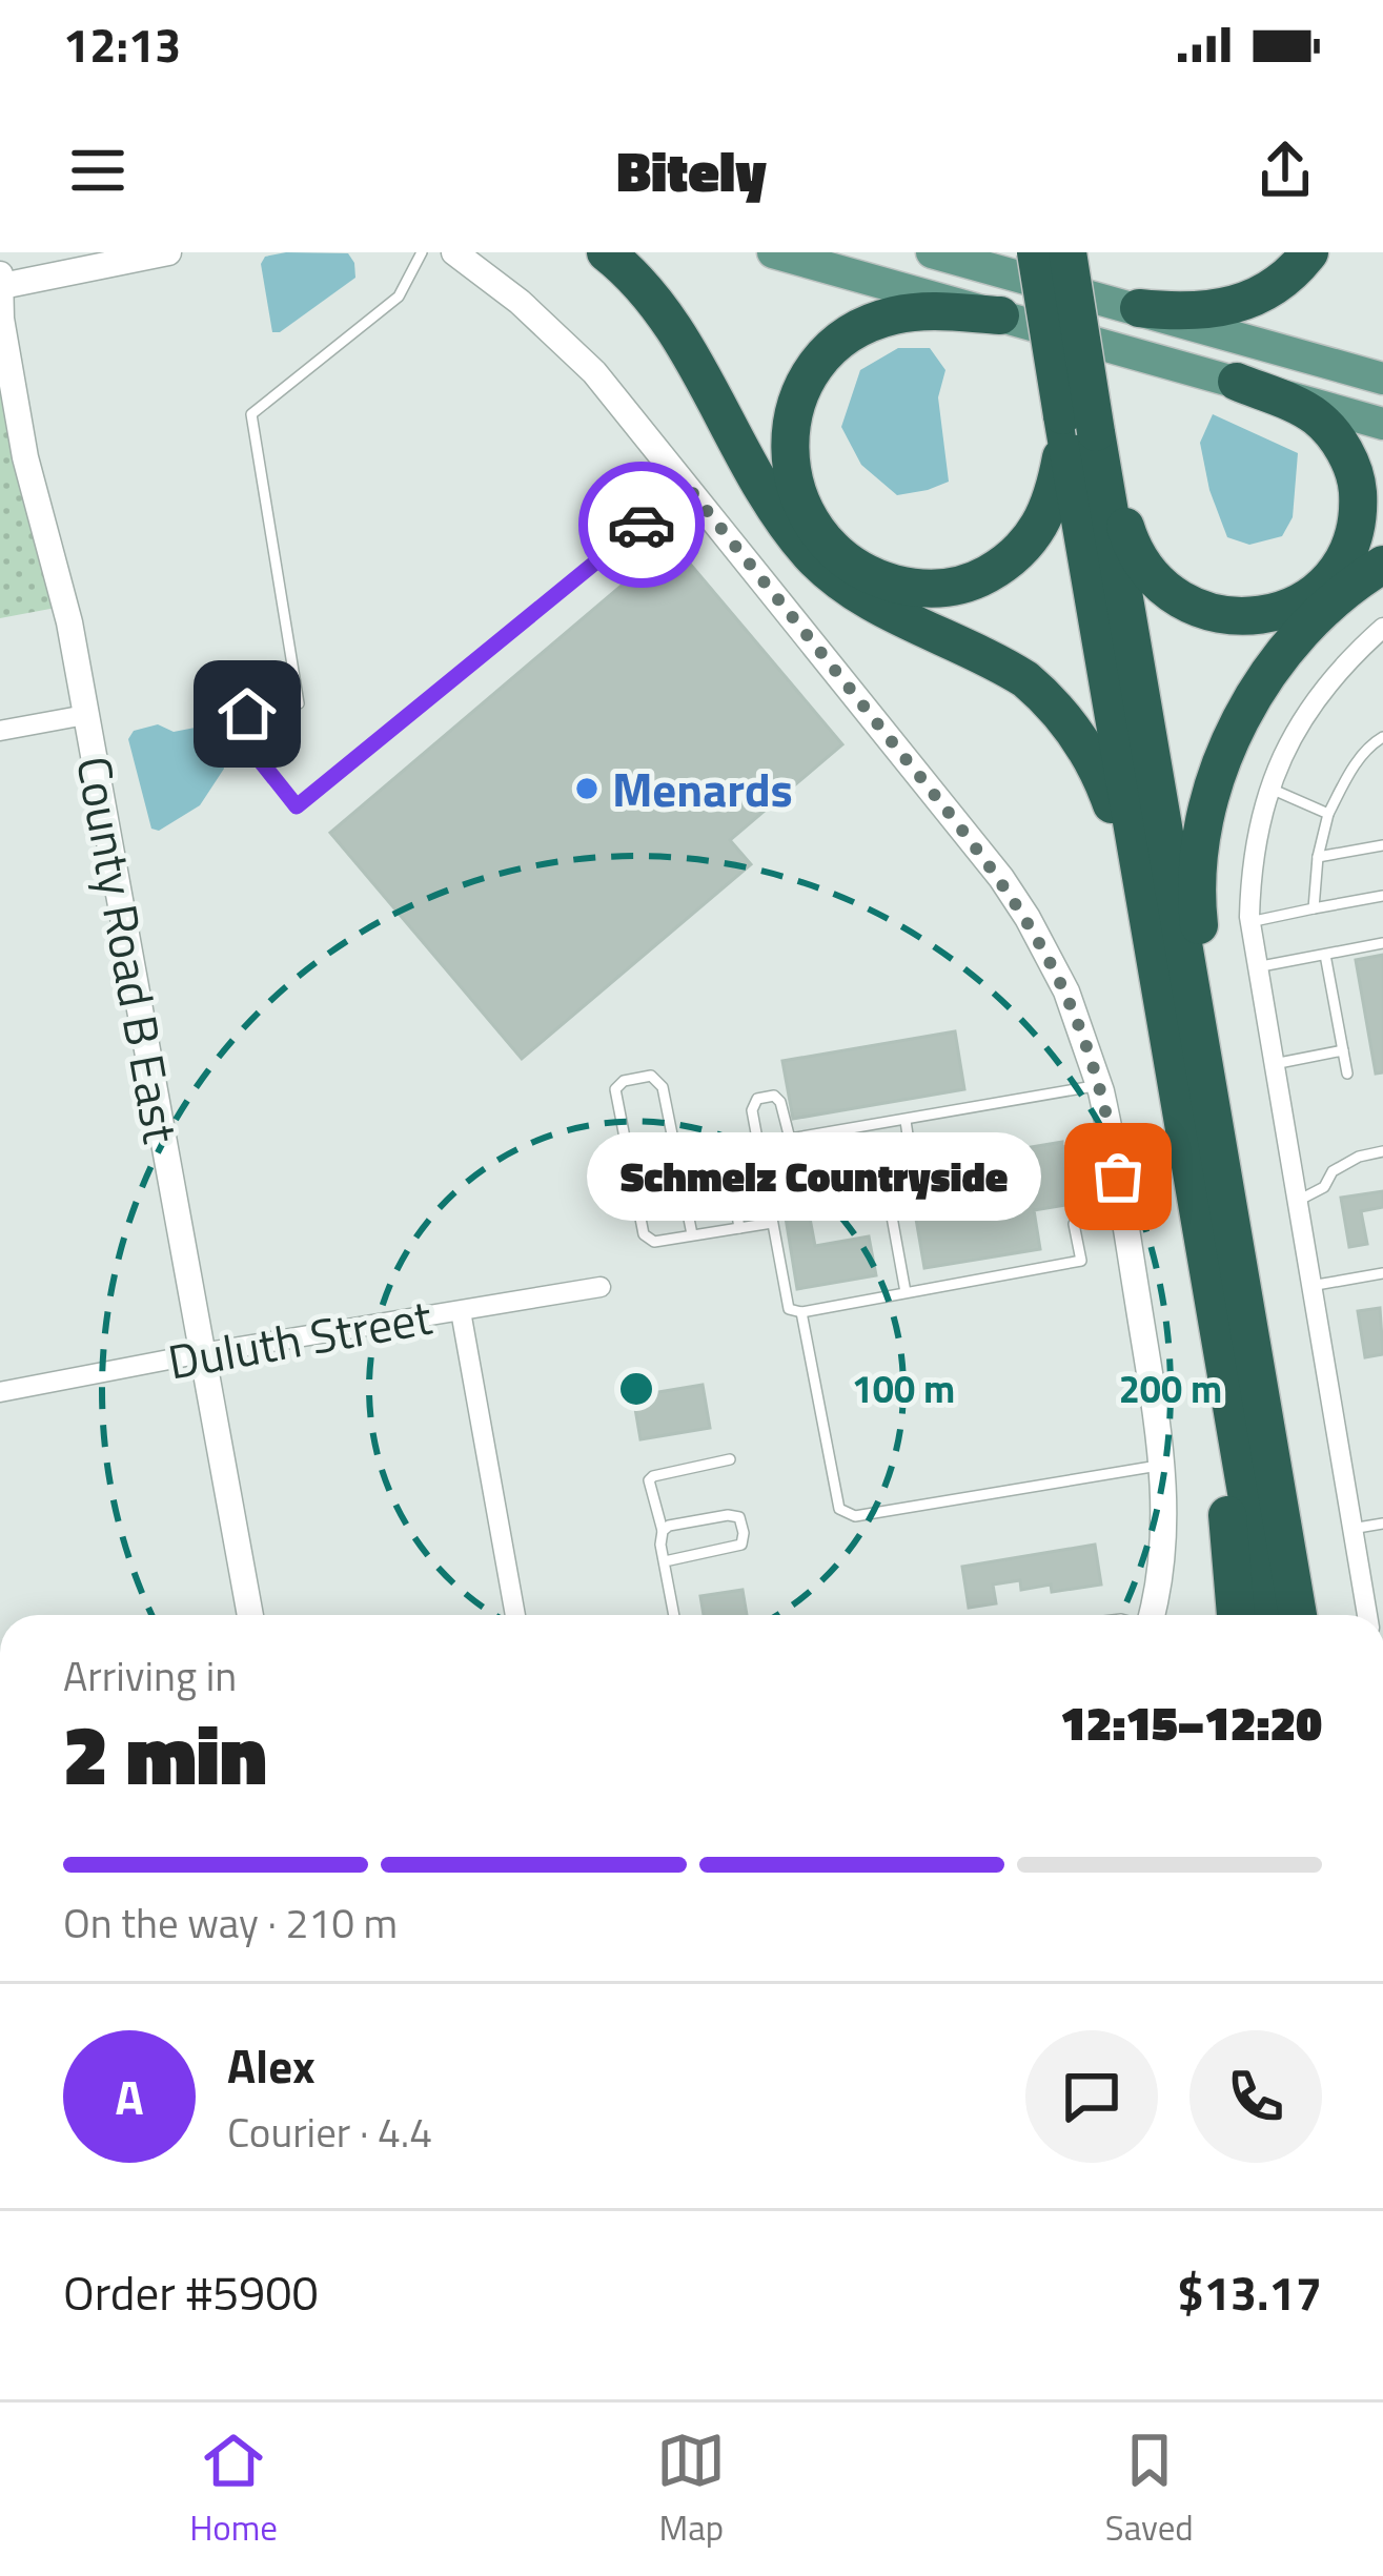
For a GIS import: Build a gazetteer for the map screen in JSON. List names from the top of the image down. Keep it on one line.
{"streets":{"street":["County Road B East","Duluth Street"]},"crossings":[["County Road B East","Duluth Street"]],"places":["Menards","Schmelz Countryside"],"page":{"status":"12:13","header":"Bitely","bubble":"Schmelz Countryside","heading":["2 min","Arriving in","12:15–12:20"],"panel":["Alex","Courier · 4.4","Order #5900","$13.17"],"bar":"On the way · 210 m","round":"A","tabs":["Home","Map","Saved"]},"rings":["100 m","200 m"]}
